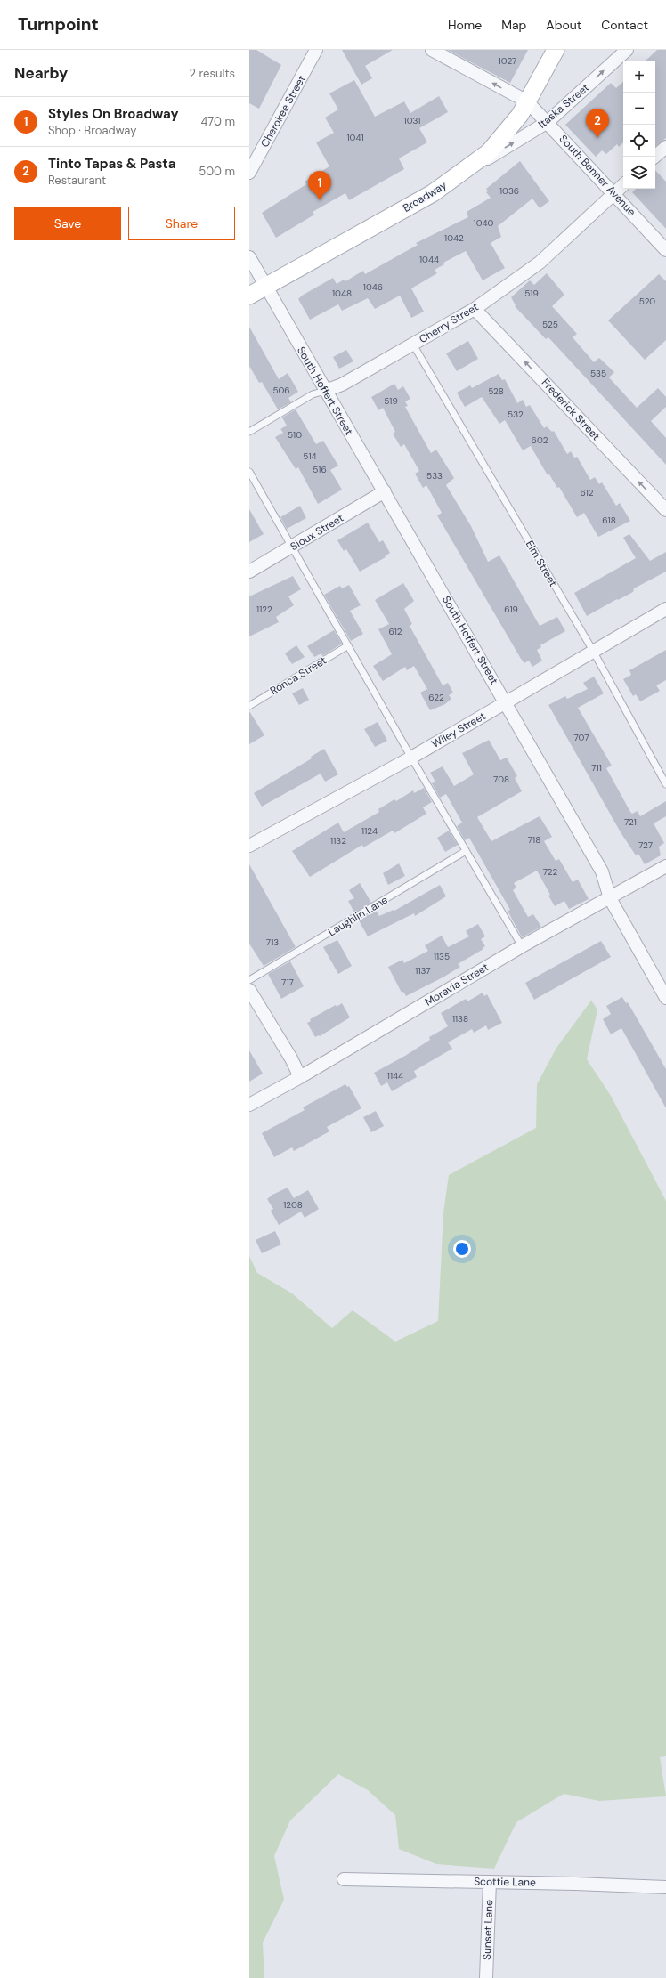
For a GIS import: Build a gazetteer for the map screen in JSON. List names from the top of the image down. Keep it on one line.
{"streets":{"main road":["Broadway"],"street":["Itaska Street","Cherokee Street","South Benner Avenue","Cherry Street","South Hoffert Street","Frederick Street","Sioux Street","Wiley Street","Moravia Street","Scottie Lane","Sunset Lane"],"lane":["Elm Street","Ronca Street","Laughlin Lane"]},"crossings":[["Itaska Street","South Benner Avenue"],["Itaska Street","Broadway"],["South Benner Avenue","Broadway"],["South Benner Avenue","Cherry Street"],["Broadway","South Hoffert Street"],["Cherry Street","South Hoffert Street"],["Cherry Street","Frederick Street"],["Cherry Street","Elm Street"],["South Hoffert Street","Sioux Street"],["South Hoffert Street","Wiley Street"],["South Hoffert Street","Moravia Street"],["Elm Street","Wiley Street"],["Scottie Lane","Sunset Lane"]],"one_way":["Itaska Street","Frederick Street"],"house_numbers":["1027","1031","1041","1036","1040","1042","1044","1046","1048","519","520","525","535","506","528","519","532","510","602","514","516","533","612","618","1122","619","612","622","707","711","708","721","1124","718","1132","727","722","713","1135","1137","717","1138","1144","1208"],"page":{"header":"Turnpoint","nav":["Home","Map","About","Contact"],"heading":["Nearby","2 results"],"map_buttons":["+","−"],"list":[{"mark":"1","name":"Styles On Broadway","note":"Shop · Broadway","value":"470 m"},{"mark":"2","name":"Tinto Tapas & Pasta","note":"Restaurant","value":"500 m"}],"pins":["2","1"],"buttons":["Save","Share"]}}
